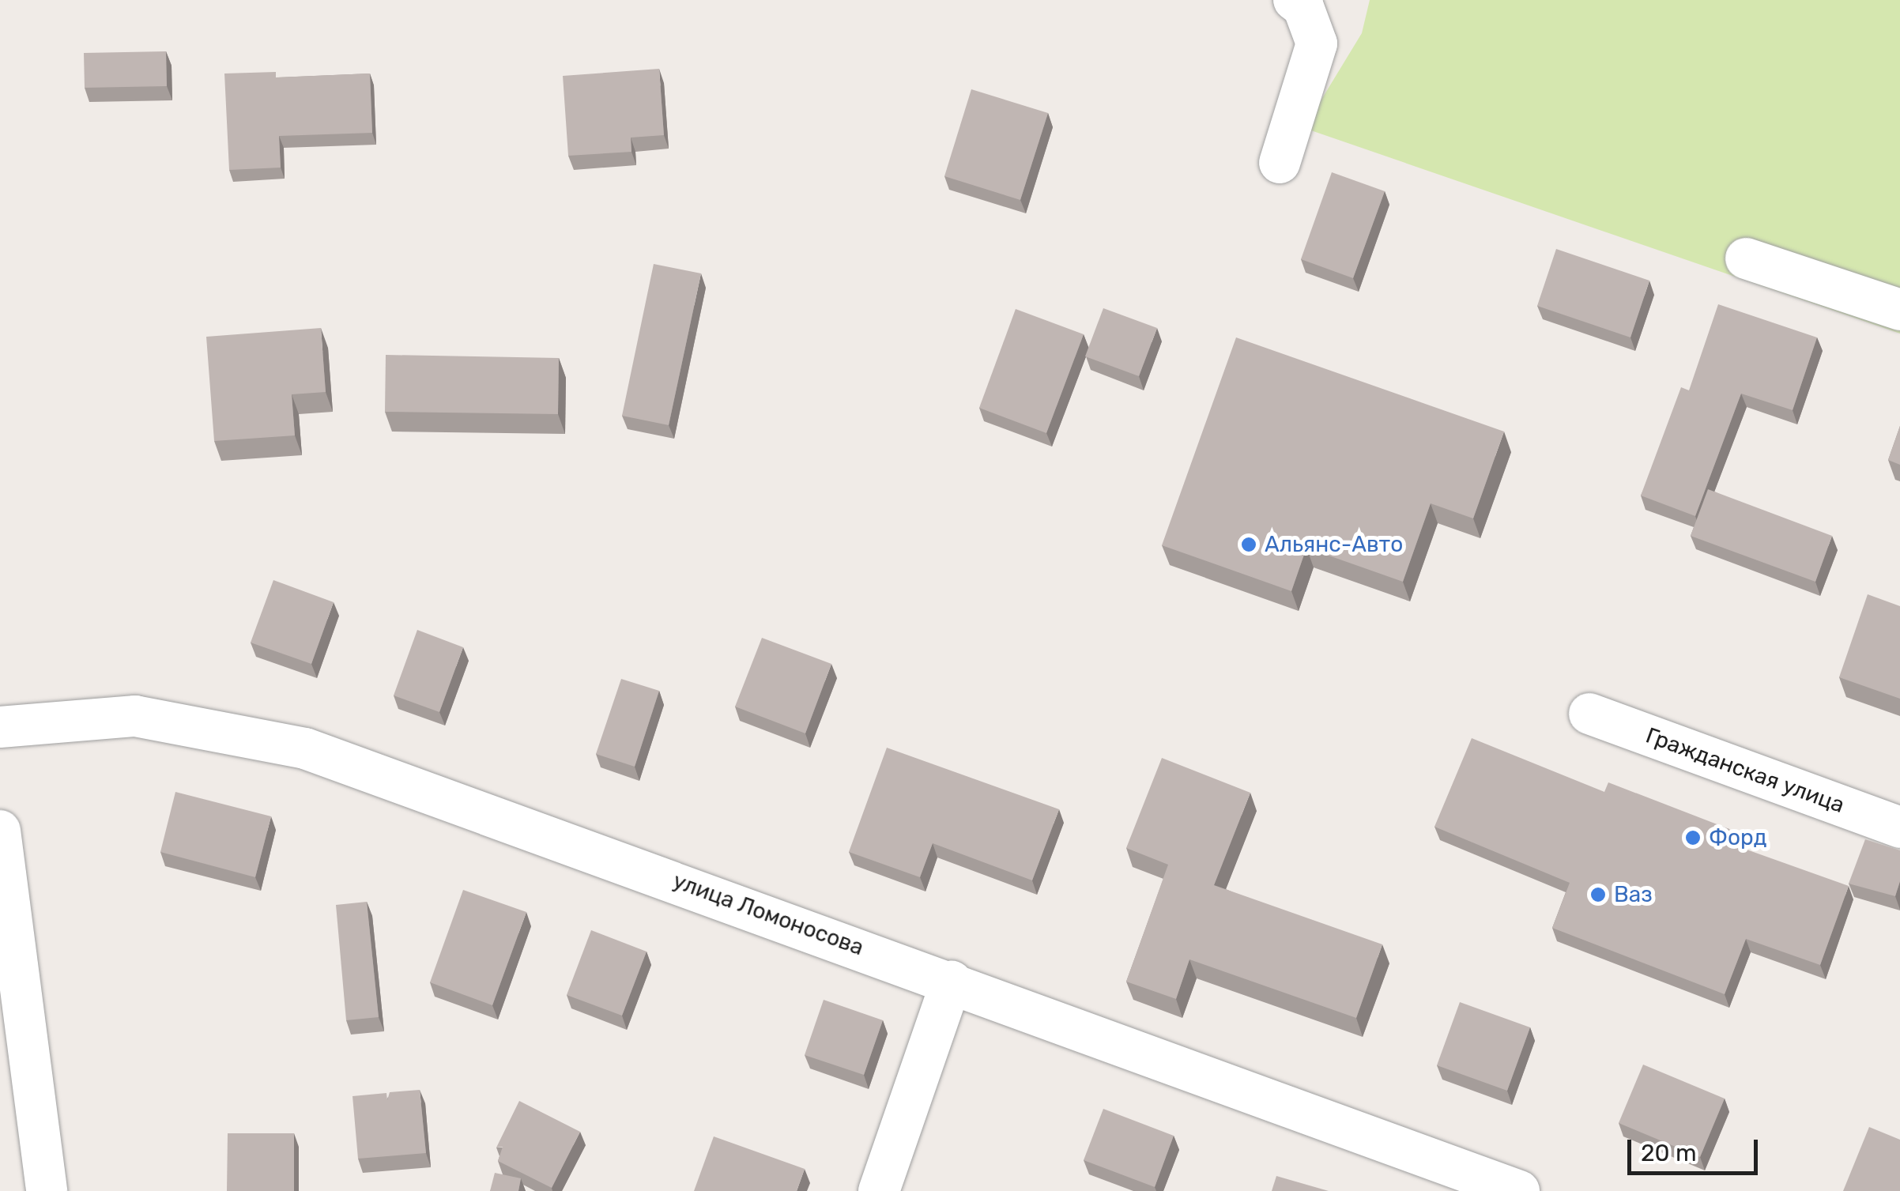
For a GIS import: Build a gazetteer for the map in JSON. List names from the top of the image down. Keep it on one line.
{"streets":{"street":["Гражданская улица","улица Ломоносова"]},"places":["Альянс-Авто","Форд","Ваз"],"scale_bar":"20 m"}
